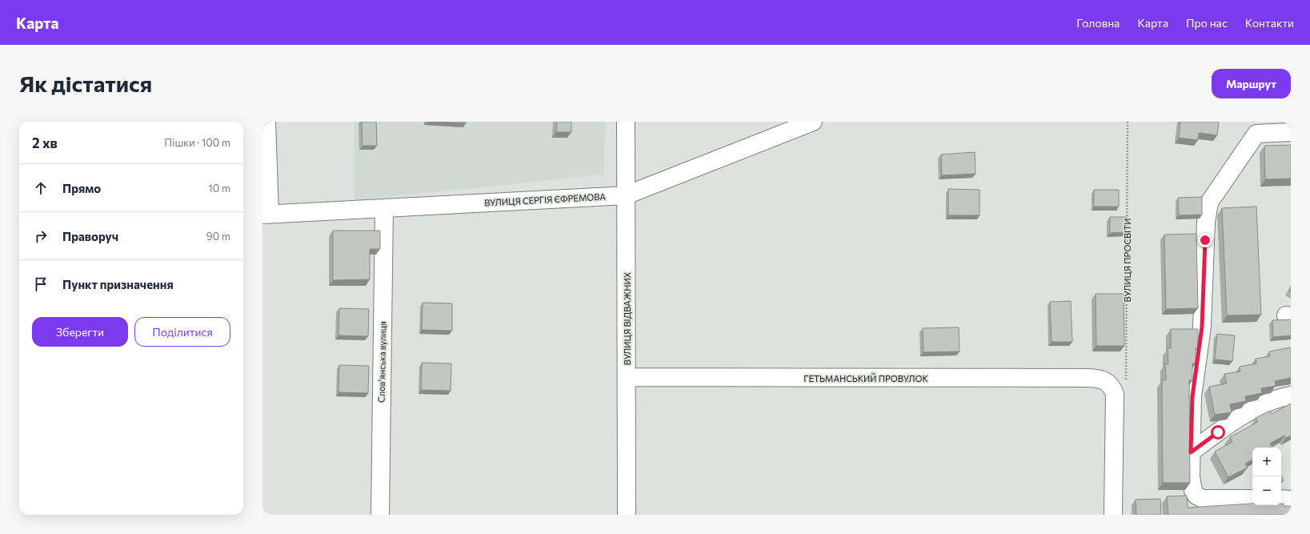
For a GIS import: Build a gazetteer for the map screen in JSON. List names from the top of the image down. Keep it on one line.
{"streets":{"street":["ВУЛИЦЯ СЕРГІЯ ЄФРЕМОВА","ВУЛИЦЯ ВІДВАЖНИХ","Словʼянська вулиця","ГЕТЬМАНСЬКИЙ ПРОВУЛОК"],"path":["ВУЛИЦЯ ПРОСВІТИ"]},"crossings":[["ВУЛИЦЯ СЕРГІЯ ЄФРЕМОВА","ВУЛИЦЯ ВІДВАЖНИХ"],["ВУЛИЦЯ СЕРГІЯ ЄФРЕМОВА","Словʼянська вулиця"],["ВУЛИЦЯ ПРОСВІТИ","ГЕТЬМАНСЬКИЙ ПРОВУЛОК"],["ВУЛИЦЯ ВІДВАЖНИХ","ГЕТЬМАНСЬКИЙ ПРОВУЛОК"]],"page":{"header":"Карта","nav":["Головна","Карта","Про нас","Контакти"],"buttons":["Маршрут",["Зберегти","Поділитися"]],"title":"Як дістатися","heading":["2 хв","Пішки · 100 m"],"list":[["Прямо","10 m"],["Праворуч","90 m"],"Пункт призначення"],"map_buttons":["+","−"]}}
